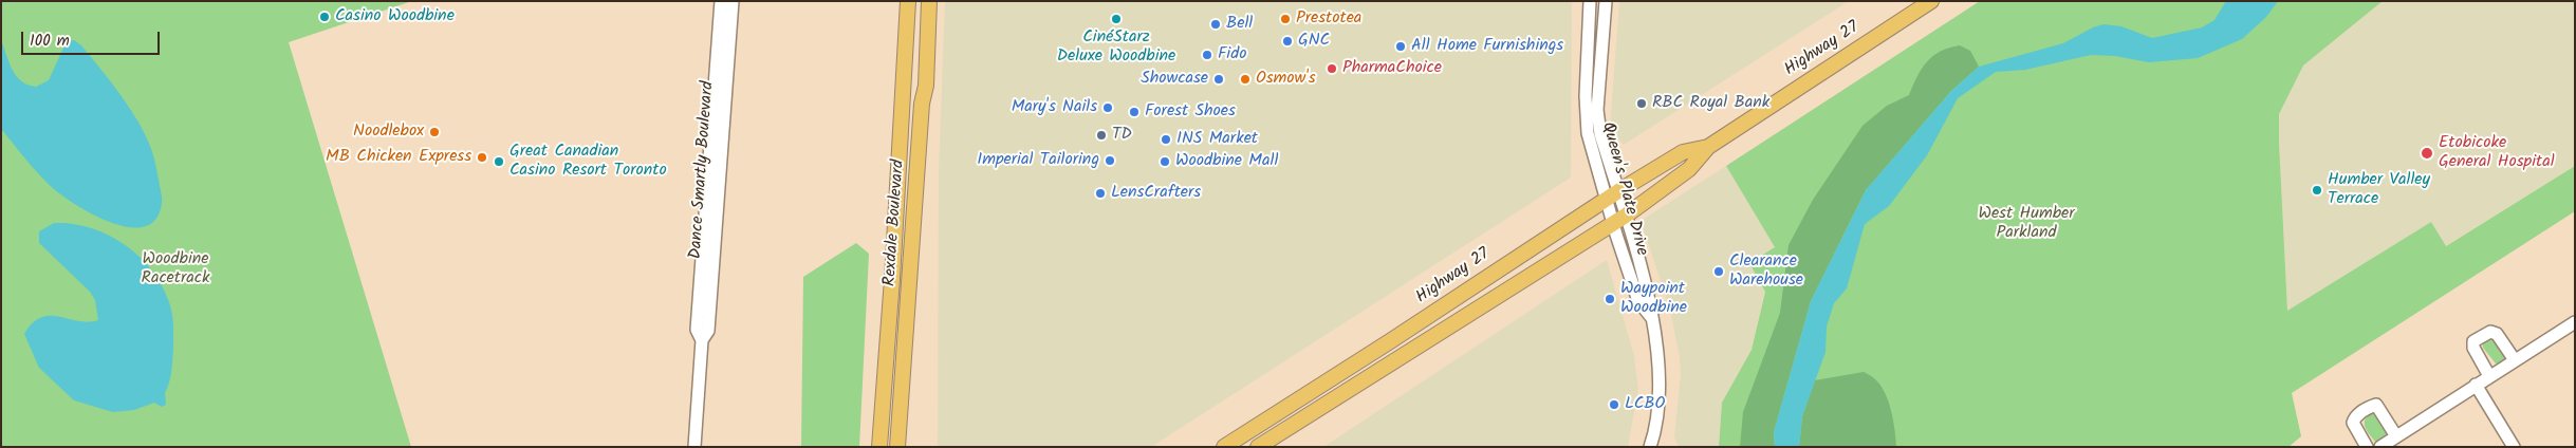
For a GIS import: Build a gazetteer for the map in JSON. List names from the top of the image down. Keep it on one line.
{"streets":{"main road":["Highway 27","Rexdale Boulevard"],"street":["Dance Smartly Boulevard","Queen's Plate Drive"]},"crossings":[["Highway 27","Queen's Plate Drive"]],"parks":["West Humber Parkland","Woodbine Racetrack"],"places":["Casino Woodbine","CinéStarz Deluxe Woodbine","Prestotea","Bell","GNC","All Home Furnishings","Fido","PharmaChoice","Showcase","Osmow's","RBC Royal Bank","Mary's Nails","Forest Shoes","Noodlebox","TD","INS Market","Etobicoke General Hospital","MB Chicken Express","Imperial Tailoring","Great Canadian Casino Resort Toronto","Woodbine Mall","Humber Valley Terrace","LensCrafters","Clearance Warehouse","Waypoint Woodbine","LCBO"],"scale_bar":"100 m"}
